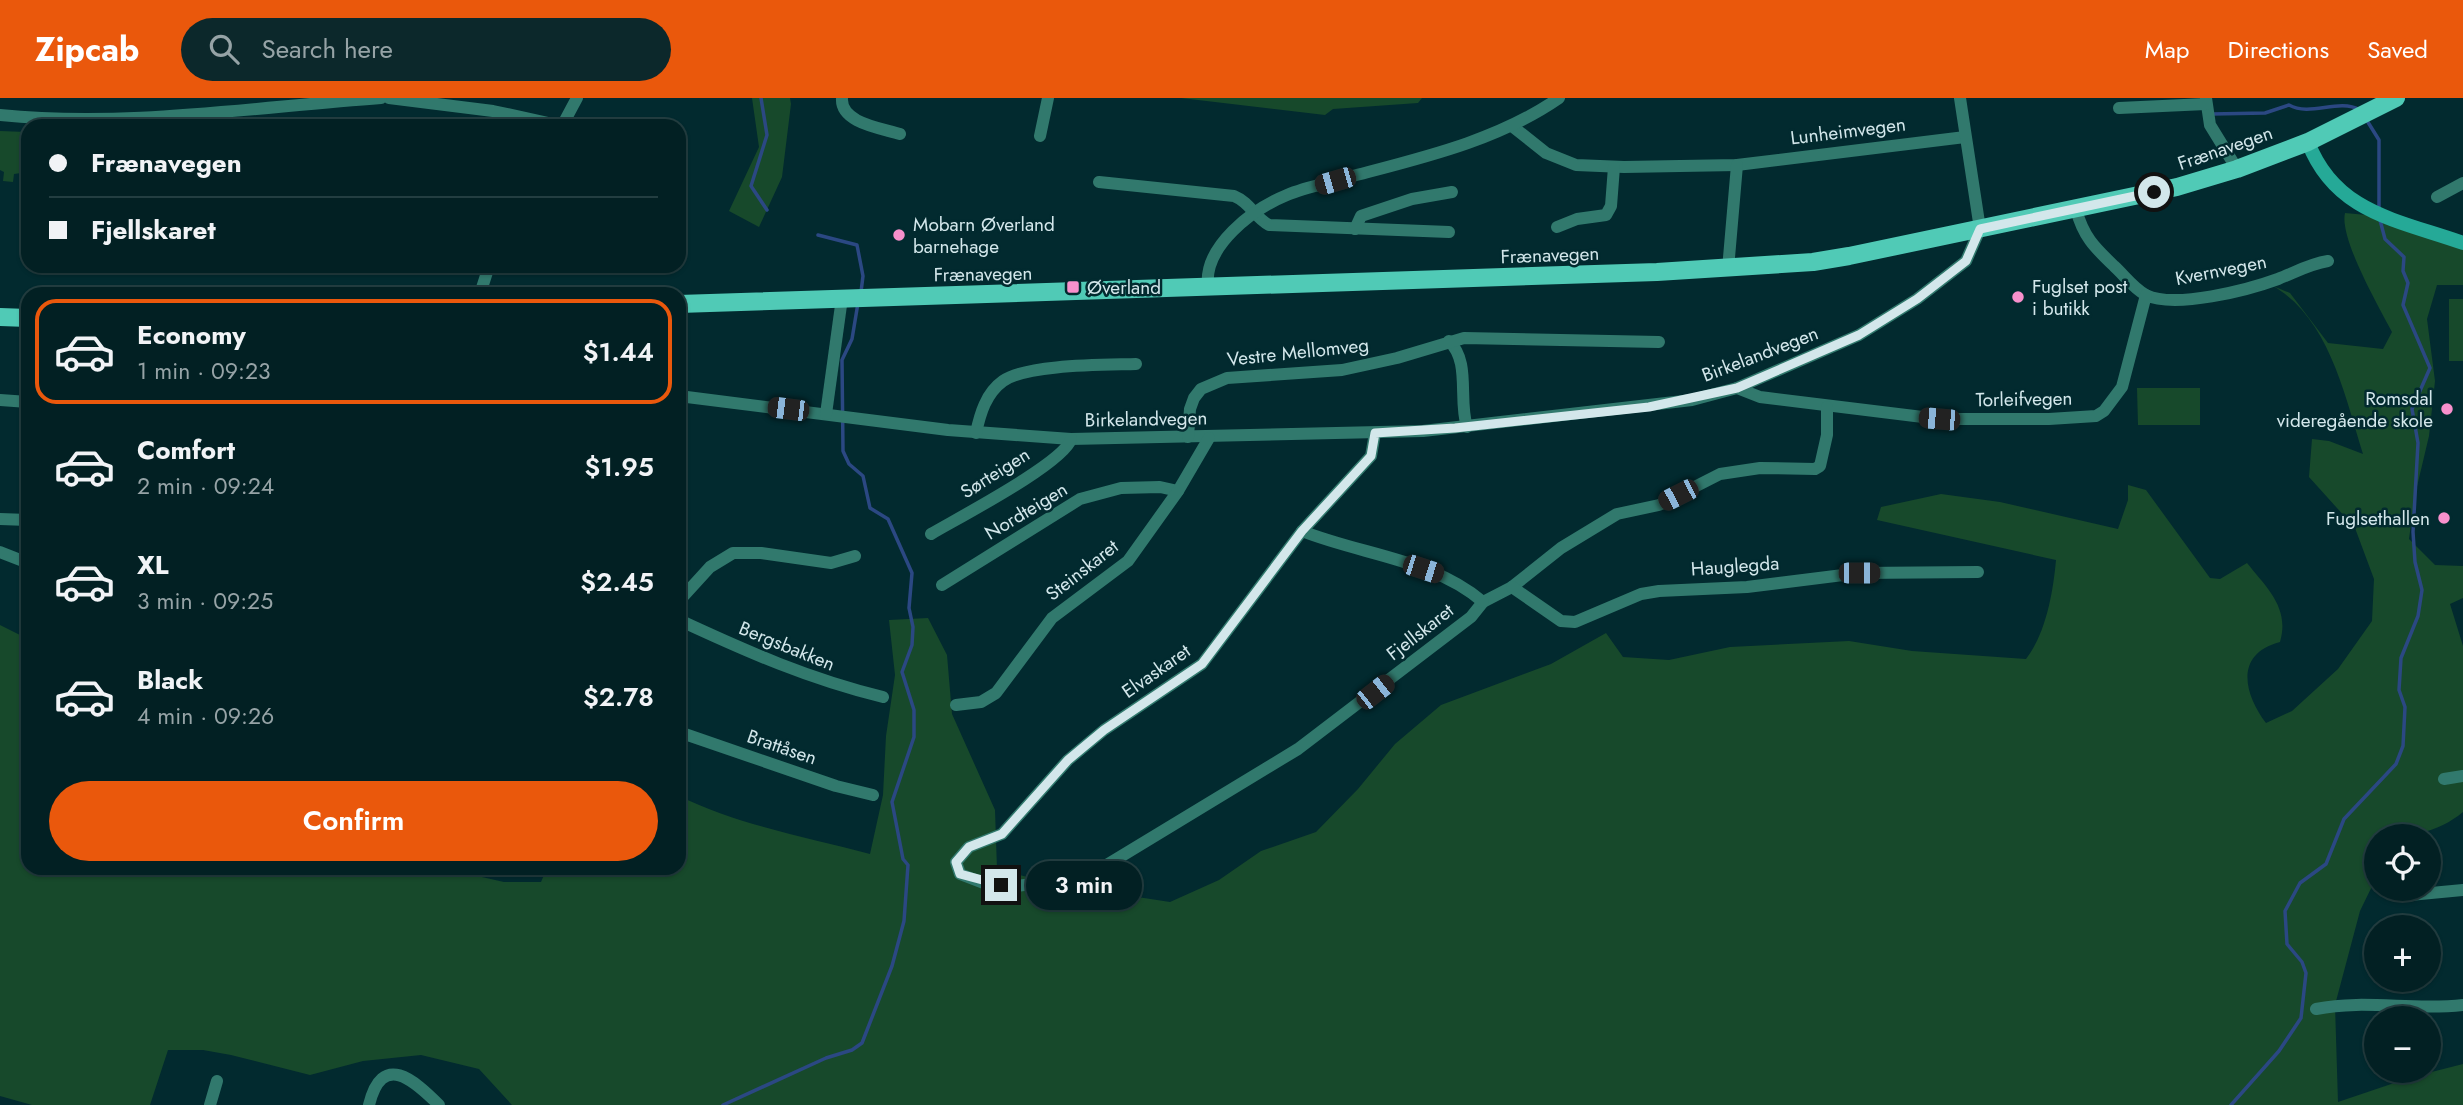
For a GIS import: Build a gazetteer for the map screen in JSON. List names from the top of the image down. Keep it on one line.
{"streets":{"main road":["Frænavegen"],"street":["Lunheimvegen","Kvernvegen","Vestre Mellomveg","Birkelandvegen","Torleifvegen","Sørteigen","Nordteigen","Hauglegda","Steinskaret","Fjellskaret","Bergsbakken","Elvaskaret","Brattåsen"]},"crossings":[["Frænavegen","Birkelandvegen"],["Kvernvegen","Torleifvegen"],["Vestre Mellomveg","Birkelandvegen"],["Birkelandvegen","Torleifvegen"],["Birkelandvegen","Sørteigen"],["Birkelandvegen","Steinskaret"],["Birkelandvegen","Elvaskaret"],["Torleifvegen","Fjellskaret"],["Nordteigen","Steinskaret"],["Hauglegda","Fjellskaret"],["Fjellskaret","Elvaskaret"]],"places":{"other":["Mobarn Øverland barnehage","Fuglset post i butikk","Romsdal videregående skole","Fuglsethallen"],"transit":["Øverland"]},"page":{"header":"Zipcab","search":"Search here","nav":["Map","Directions","Saved"],"banner":["Frænavegen","Fjellskaret"],"list":[{"name":"Economy","note":"1 min · 09:23","value":"$1.44"},{"name":"Comfort","note":"2 min · 09:24","value":"$1.95"},{"name":"XL","note":"3 min · 09:25","value":"$2.45"},{"name":"Black","note":"4 min · 09:26","value":"$2.78"}],"buttons":"Confirm","map_buttons":["+","−"],"bubble":"3 min"}}
